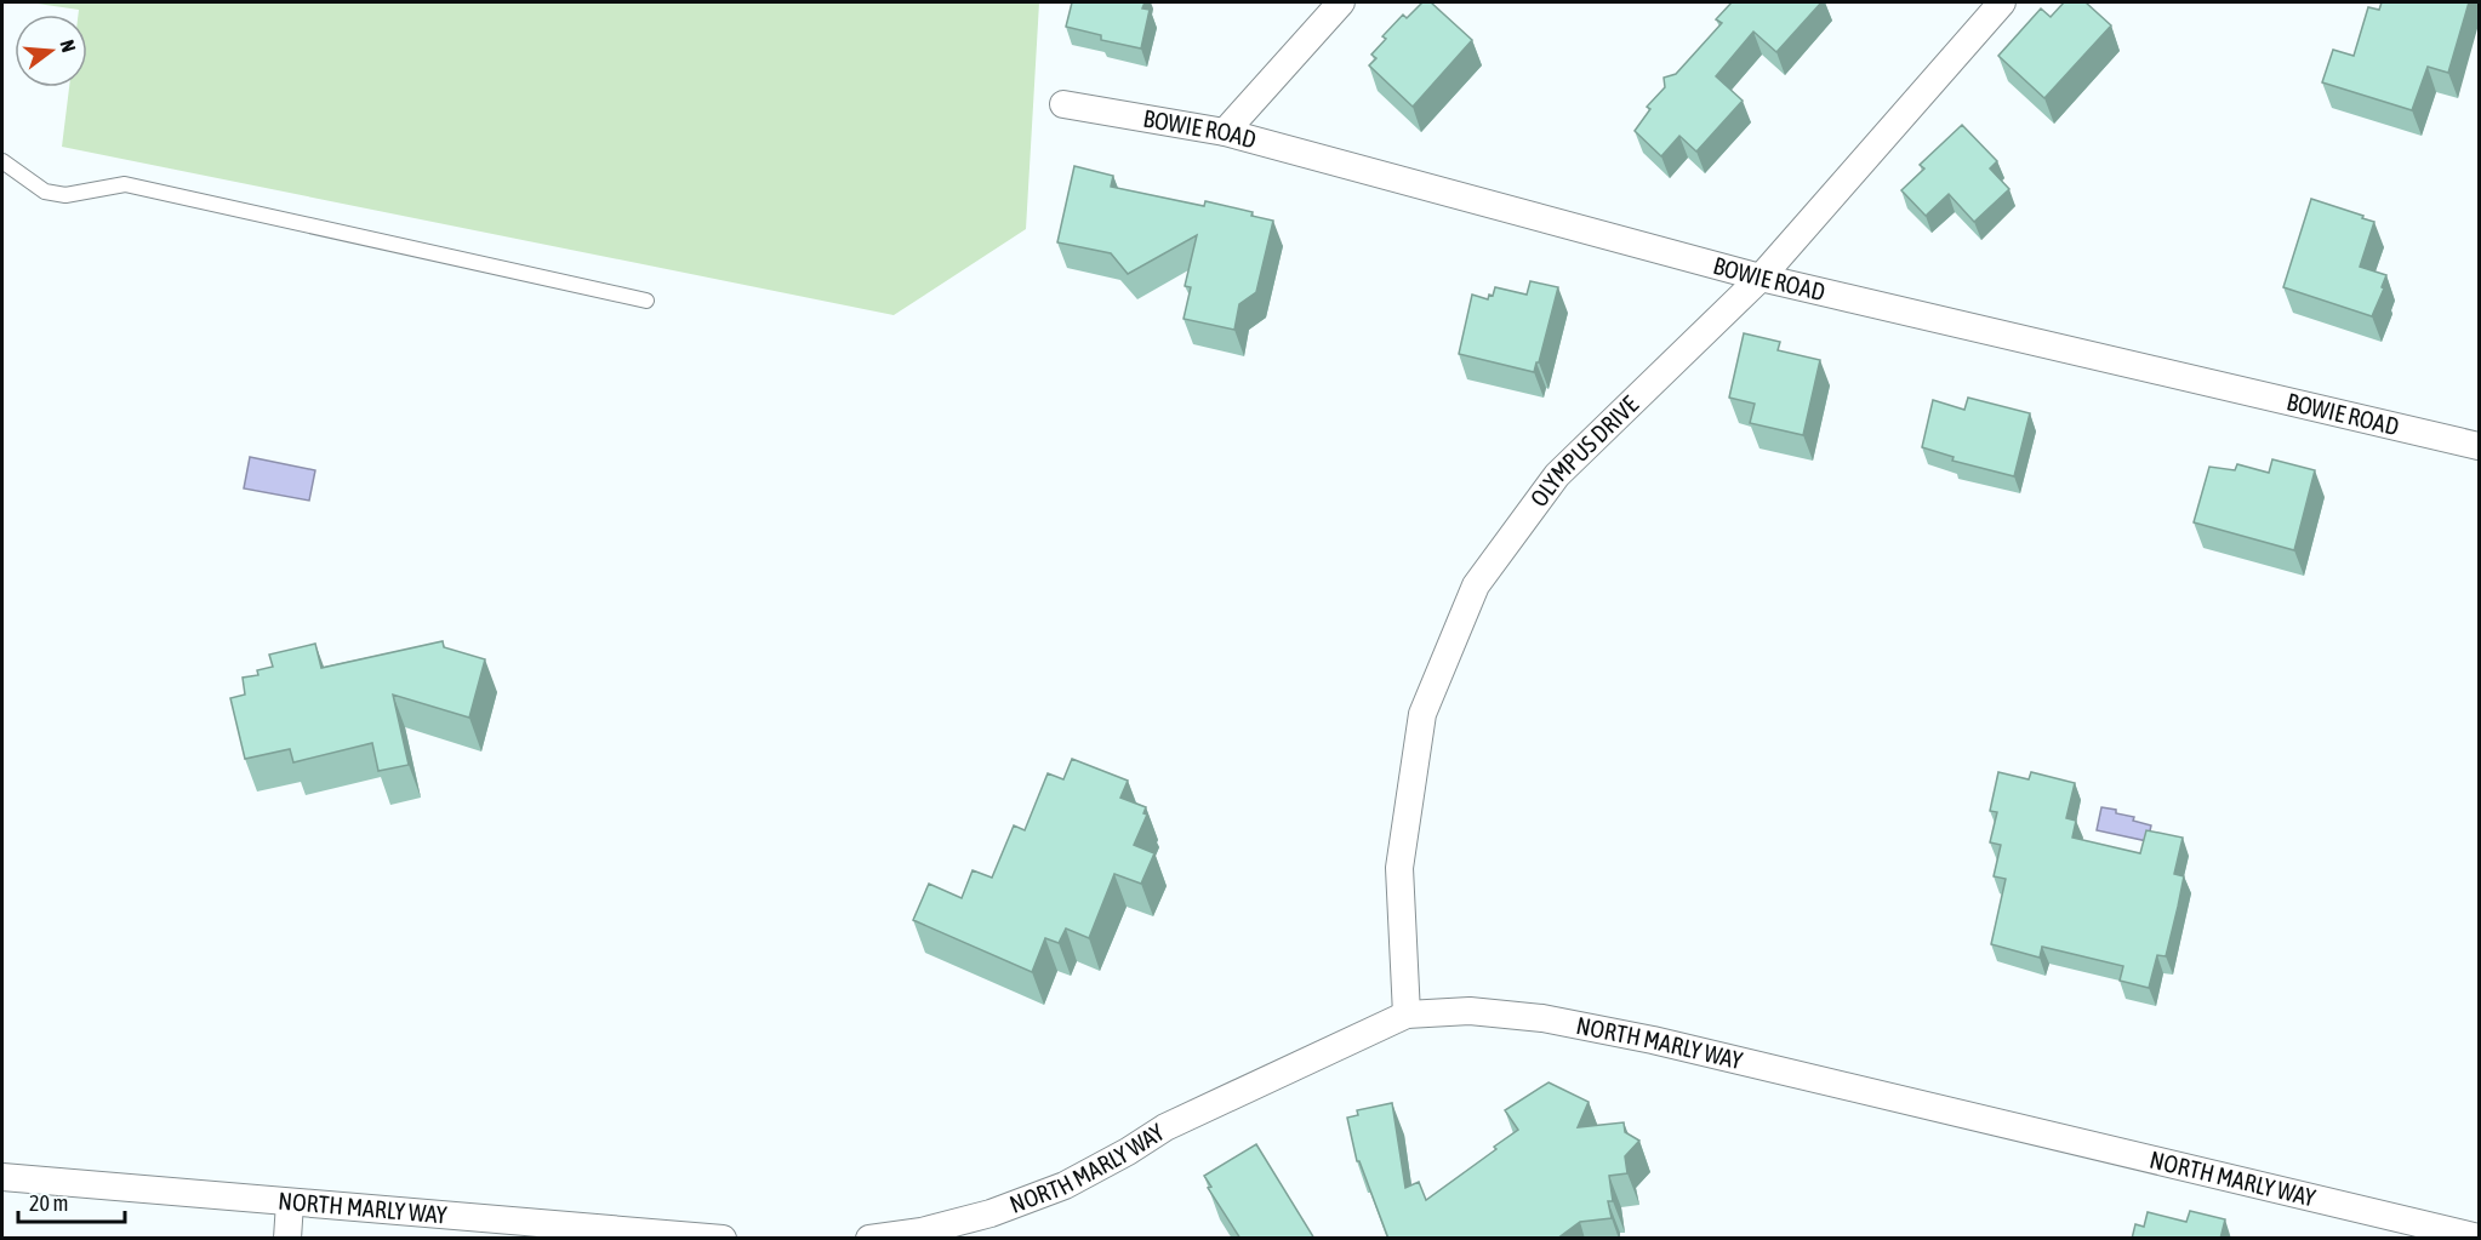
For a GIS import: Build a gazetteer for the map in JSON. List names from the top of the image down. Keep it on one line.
{"streets":{"street":["BOWIE ROAD","OLYMPUS DRIVE","NORTH MARLY WAY"]},"crossings":[["BOWIE ROAD","OLYMPUS DRIVE"],["OLYMPUS DRIVE","NORTH MARLY WAY"]],"scale_bar":"20 m","north":"right"}
